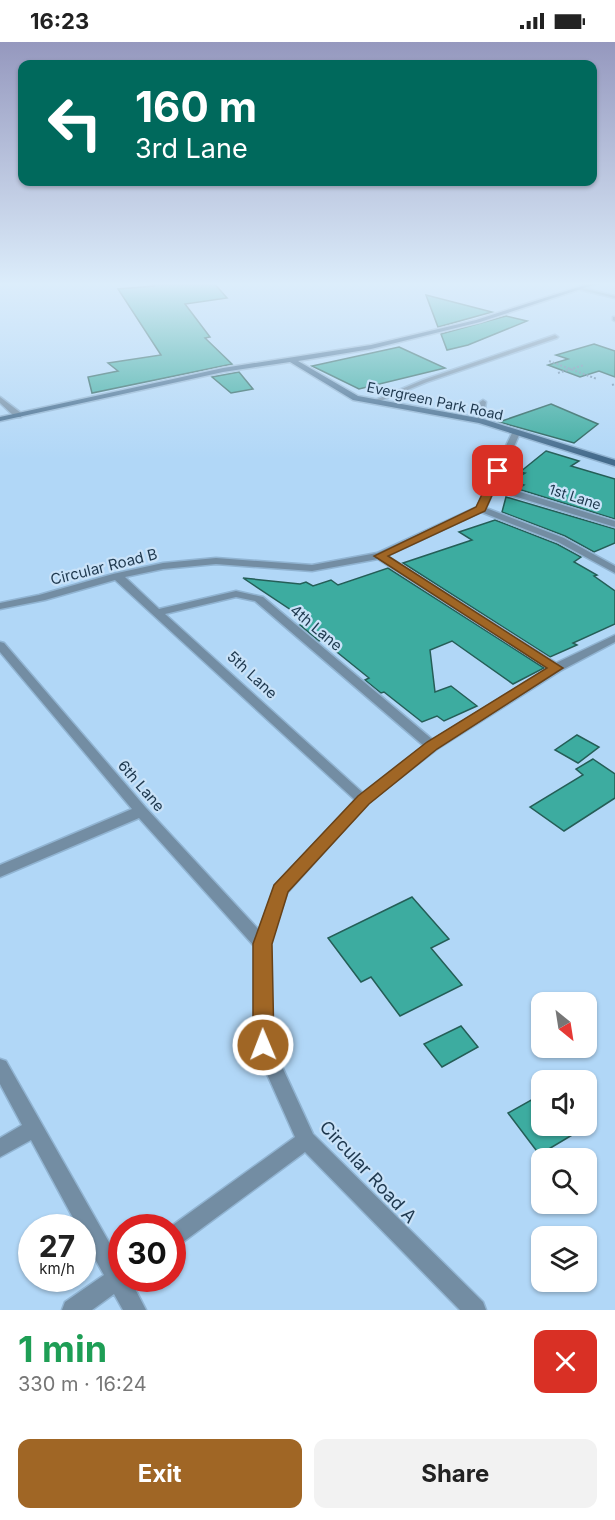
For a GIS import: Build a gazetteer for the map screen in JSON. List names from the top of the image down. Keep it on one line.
{"streets":{"main road":["Evergreen Park Road"],"street":["1st Lane","Circular Road B","4th Lane","5th Lane","6th Lane","Circular Road A"]},"crossings":[["Circular Road B","5th Lane"],["4th Lane","5th Lane"],["4th Lane","Circular Road A"],["5th Lane","Circular Road A"],["6th Lane","Circular Road A"]],"north":"bottom right","page":{"status":"16:23","turn":["160 m","3rd Lane"],"speed":"27 km/h","limit":"30","heading":["1 min","330 m · 16:24"],"buttons":["Exit","Share"]}}
